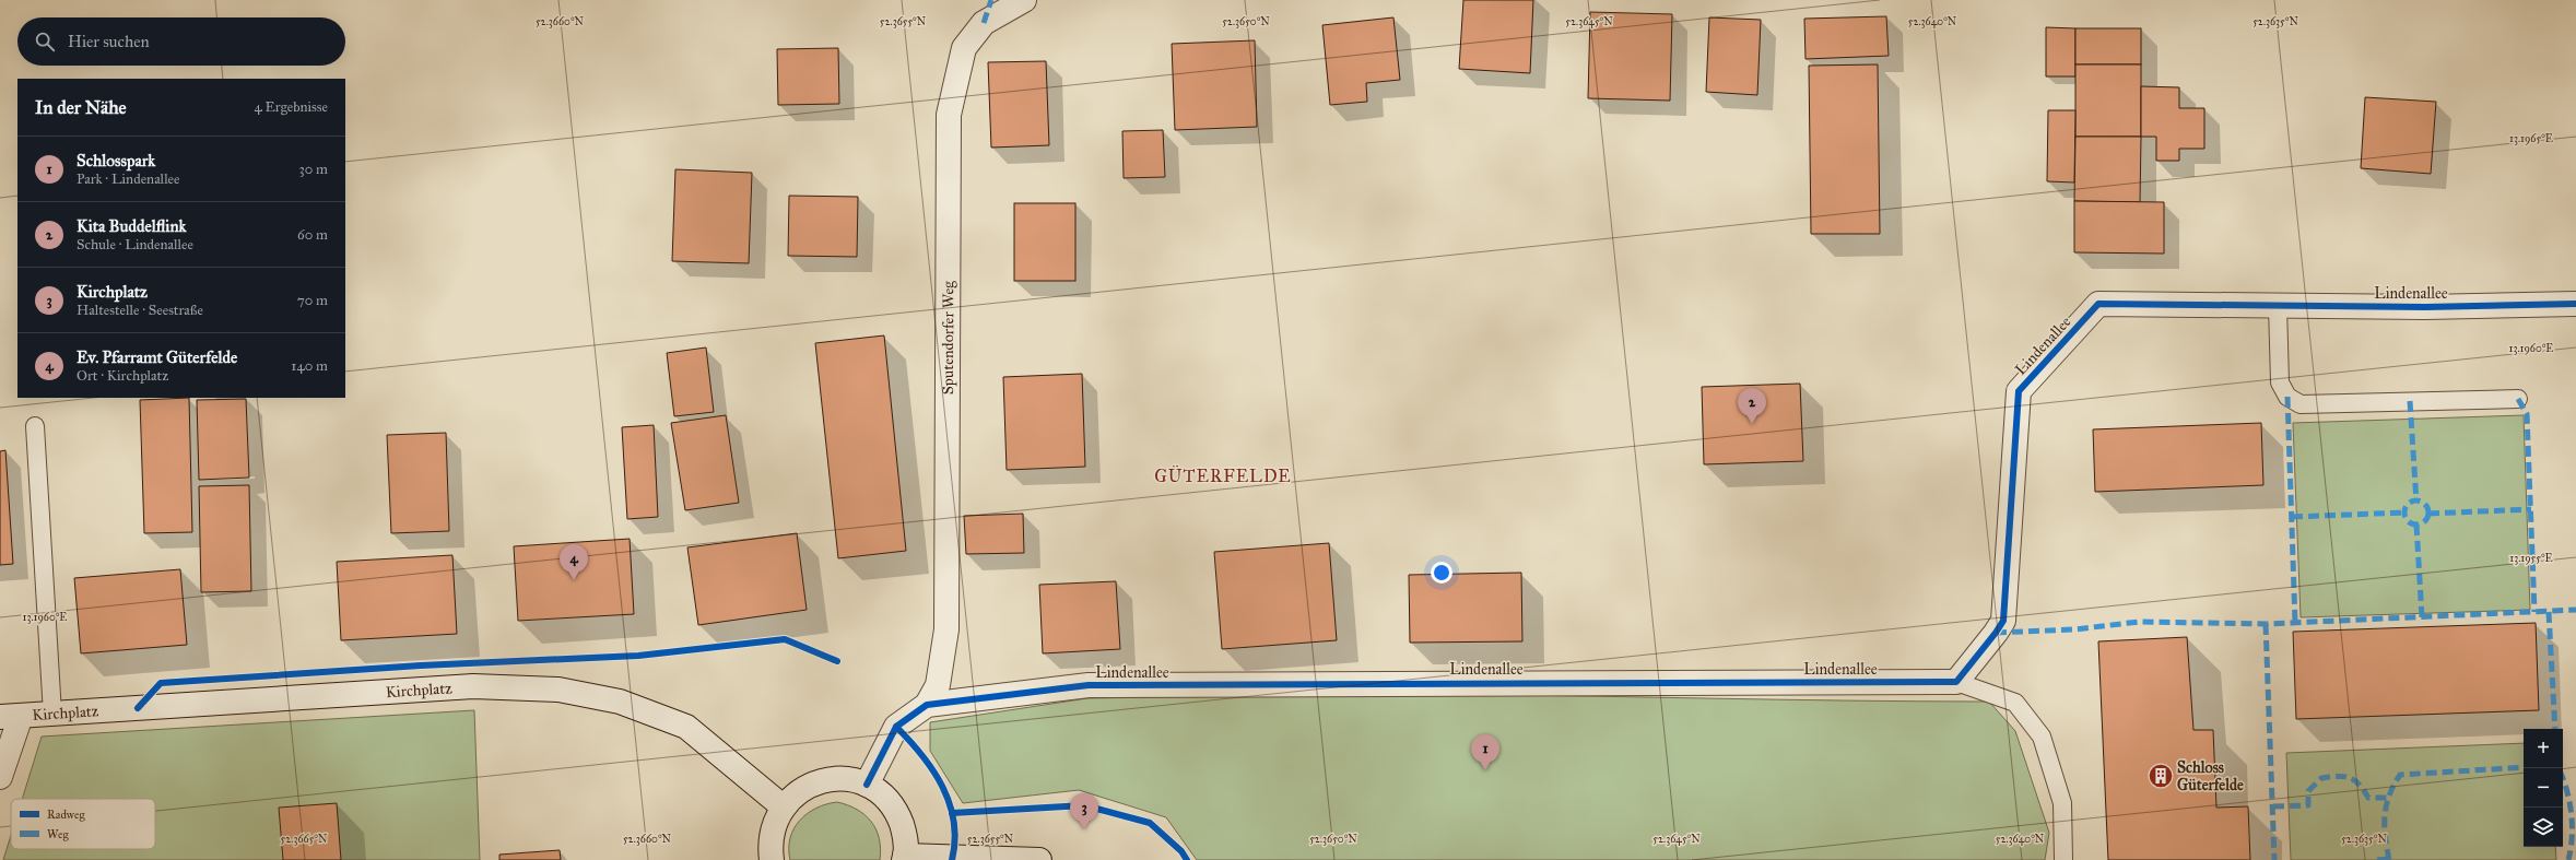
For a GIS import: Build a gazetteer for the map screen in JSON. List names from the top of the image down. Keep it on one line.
{"streets":{"street":["Lindenallee","Sputendorfer Weg","Kirchplatz"]},"crossings":[["Lindenallee","Sputendorfer Weg"]],"districts":["GÜTERFELDE"],"places":{"building":["Schloss Güterfelde"]},"legend":["Radweg","Weg"],"page":{"search":"Hier suchen","heading":["In der Nähe","4 Ergebnisse"],"list":[{"mark":"1","name":"Schlosspark","note":"Park · Lindenallee","value":"30 m"},{"mark":"2","name":"Kita Buddelflink","note":"Schule · Lindenallee","value":"60 m"},{"mark":"3","name":"Kirchplatz","note":"Haltestelle · Seestraße","value":"70 m"},{"mark":"4","name":"Ev. Pfarramt Güterfelde","note":"Ort · Kirchplatz","value":"140 m"}],"pins":["2","4","1","3"],"map_buttons":["+","−"]},"coordinates":["52.3660°N","52.3655°N","52.3650°N","52.3645°N","52.3640°N","52.3635°N","13.1965°E","13.1960°E","13.1955°E","52.3665°N"]}
